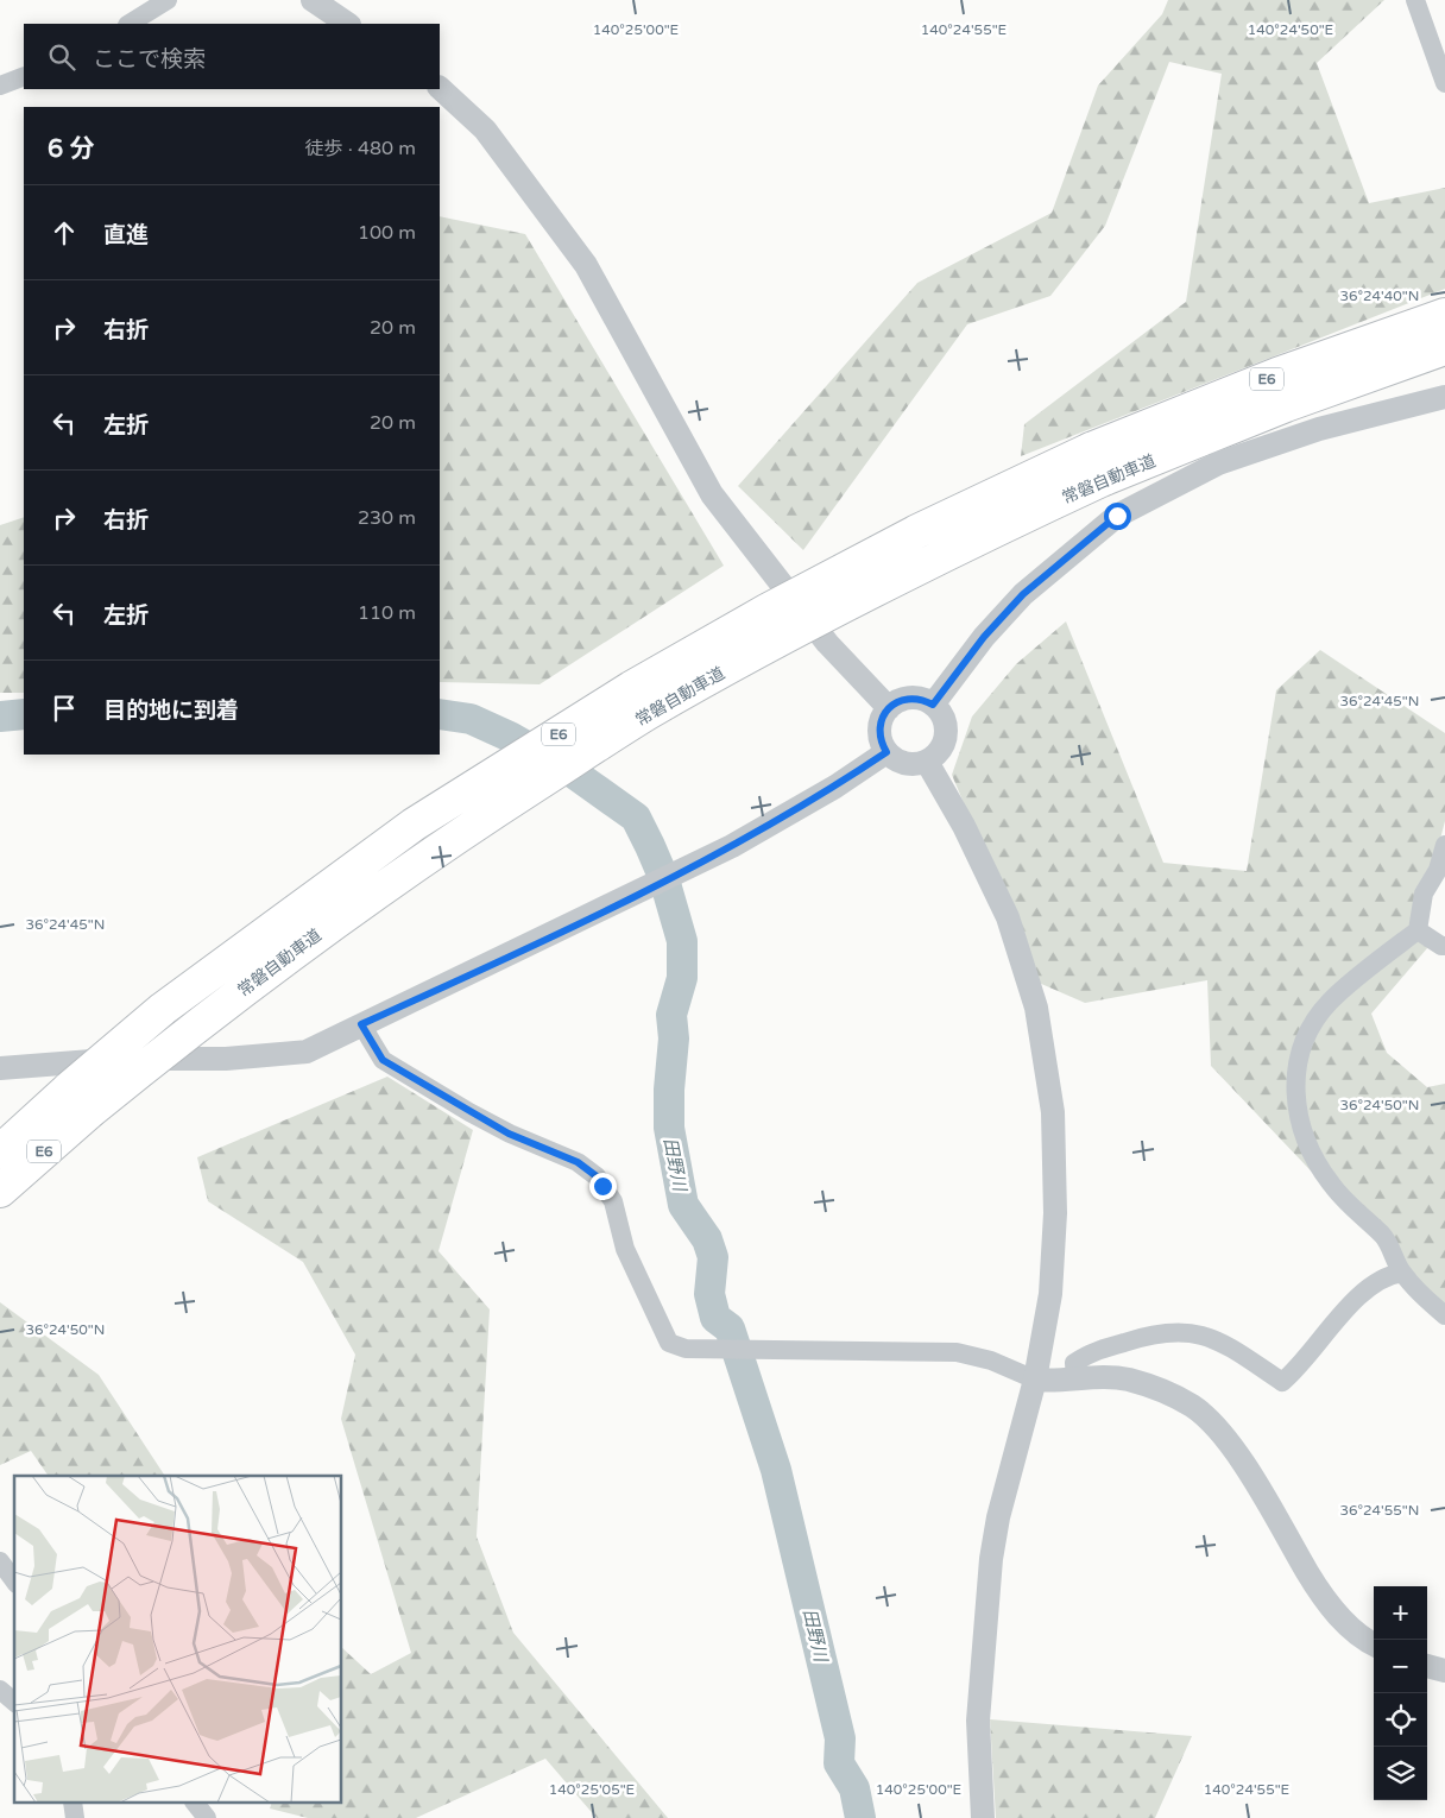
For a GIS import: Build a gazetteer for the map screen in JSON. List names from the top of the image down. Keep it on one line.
{"streets":{"highway":["E6","常磐自動車道"]},"water":["田野川"],"page":{"search":"ここで検索","heading":["6 分","徒歩 · 480 m"],"list":[["直進","100 m"],["右折","20 m"],["左折","20 m"],["右折","230 m"],["左折","110 m"],"目的地に到着"],"map_buttons":["+","−"]},"coordinates":["140°24'50\"E","140°25'00\"E","140°24'55\"E","36°24'40\"N","36°24'45\"N","36°24'50\"N","36°24'55\"N","140°25'05\"E"]}
